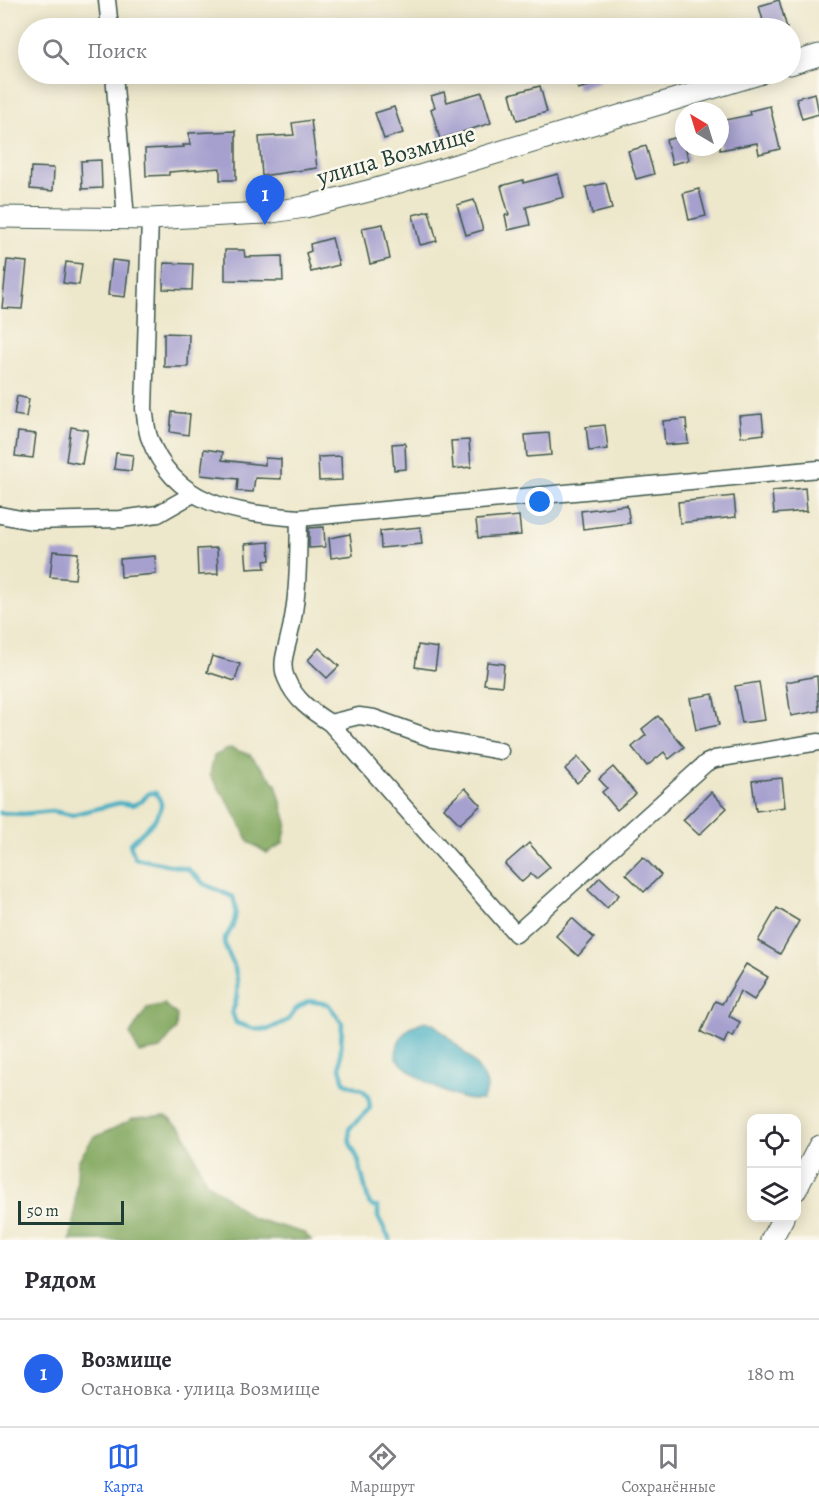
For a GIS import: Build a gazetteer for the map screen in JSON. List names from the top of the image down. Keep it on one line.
{"streets":{"main road":["улица Возмище"]},"scale_bar":"50 m","north":"top left","page":{"search":"Поиск","pins":"1","scale":"50 m","heading":"Рядом","list":[{"mark":"1","name":"Возмище","note":"Остановка · улица Возмище","value":"180 m"}],"nav":["Карта","Маршрут","Сохранённые"]}}
